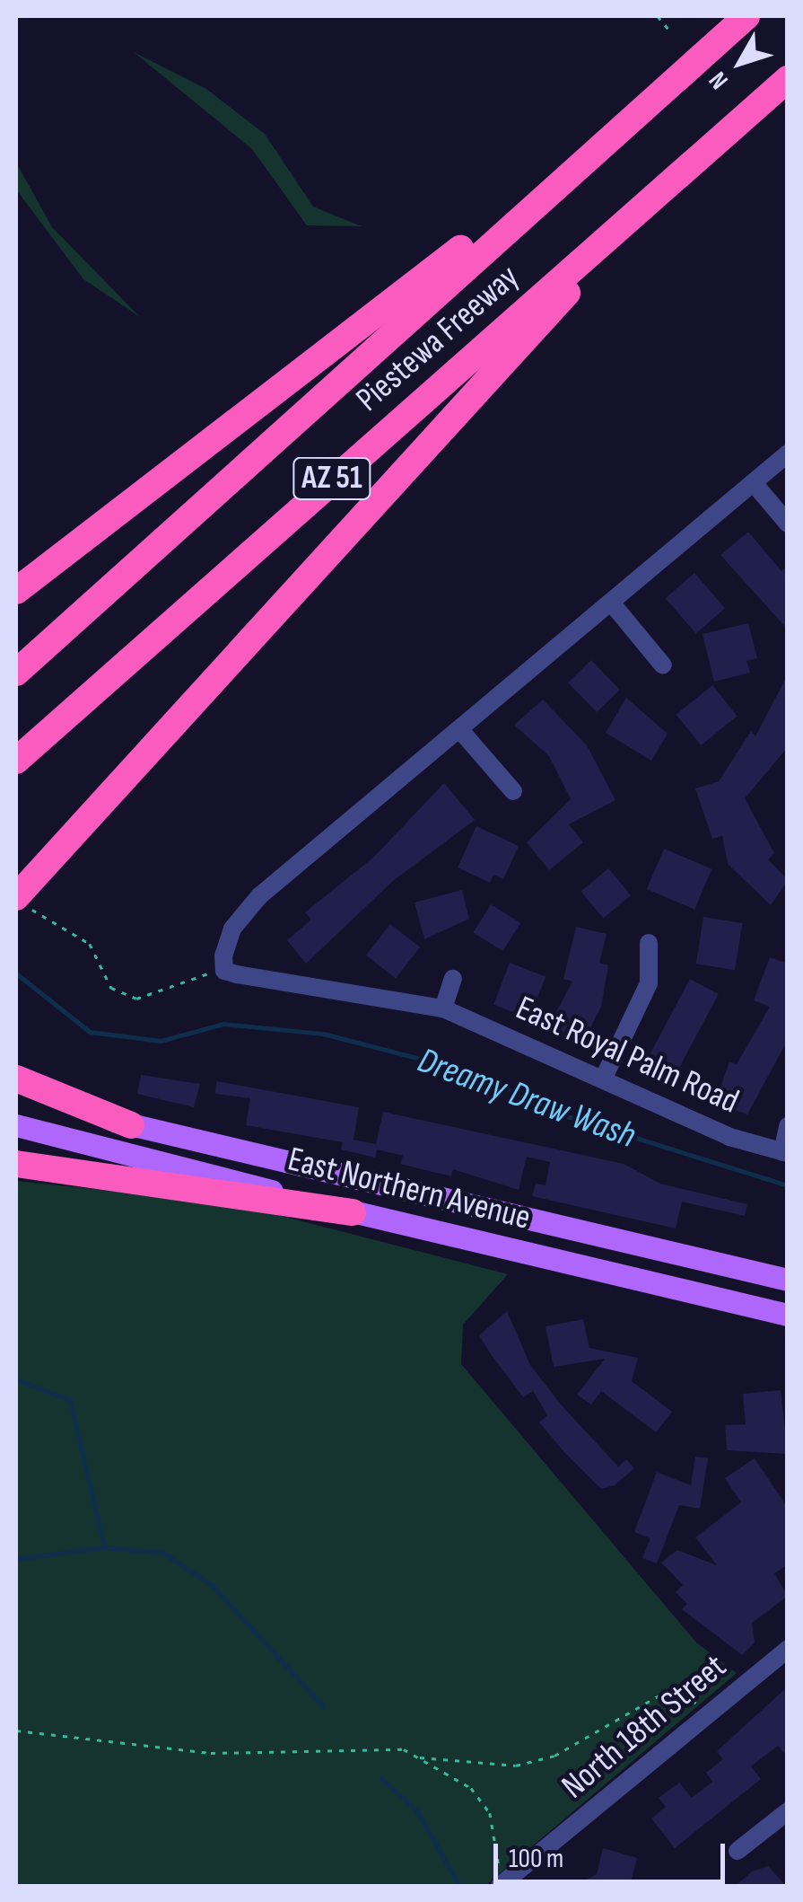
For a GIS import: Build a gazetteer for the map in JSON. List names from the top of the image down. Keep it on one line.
{"streets":{"highway":["Piestewa Freeway","AZ 51"],"main road":["East Northern Avenue"],"street":["East Royal Palm Road","North 18th Street"]},"water":["Dreamy Draw Wash"],"scale_bar":"100 m","north":"bottom left"}
